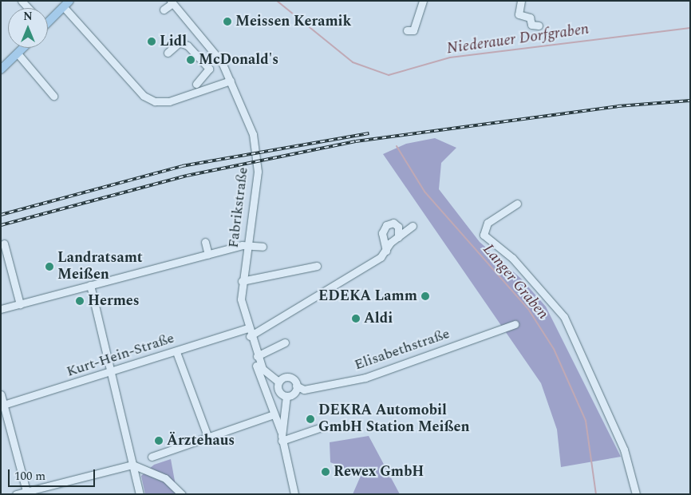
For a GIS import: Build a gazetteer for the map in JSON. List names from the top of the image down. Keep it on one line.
{"streets":{"street":["Fabrikstraße","Elisabethstraße","Kurt-Hein-Straße"]},"crossings":[["Fabrikstraße","Elisabethstraße"],["Fabrikstraße","Kurt-Hein-Straße"]],"water":["Niederauer Dorfgraben","Langer Graben"],"places":["Meissen Keramik","Lidl","McDonald's","Landratsamt Meißen","EDEKA Lamm","Hermes","Aldi","DEKRA Automobil GmbH Station Meißen","Ärztehaus","Rewex GmbH"],"scale_bar":"100 m","north":"top"}
